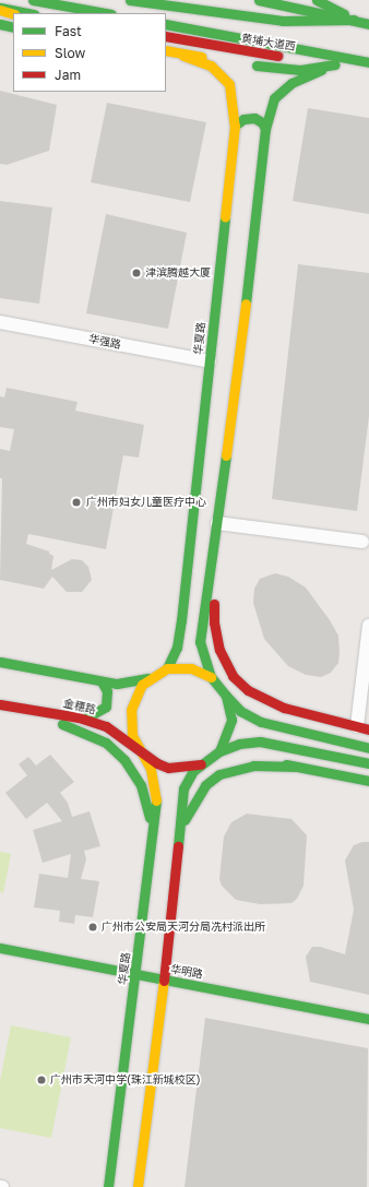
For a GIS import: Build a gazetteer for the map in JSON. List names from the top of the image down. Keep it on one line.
{"streets":{"main road":["黄埔大道西","华夏路","金穗路","华明路"],"street":["华强路"]},"crossings":[["黄埔大道西","华夏路"],["华夏路","华强路"],["华夏路","金穗路"],["华夏路","华明路"]],"places":["津滨腾越大厦","广州市妇女儿童医疗中心","广州市公安局天河分局冼村派出所","广州市天河中学(珠江新城校区)"],"legend":["Fast","Slow","Jam"]}
